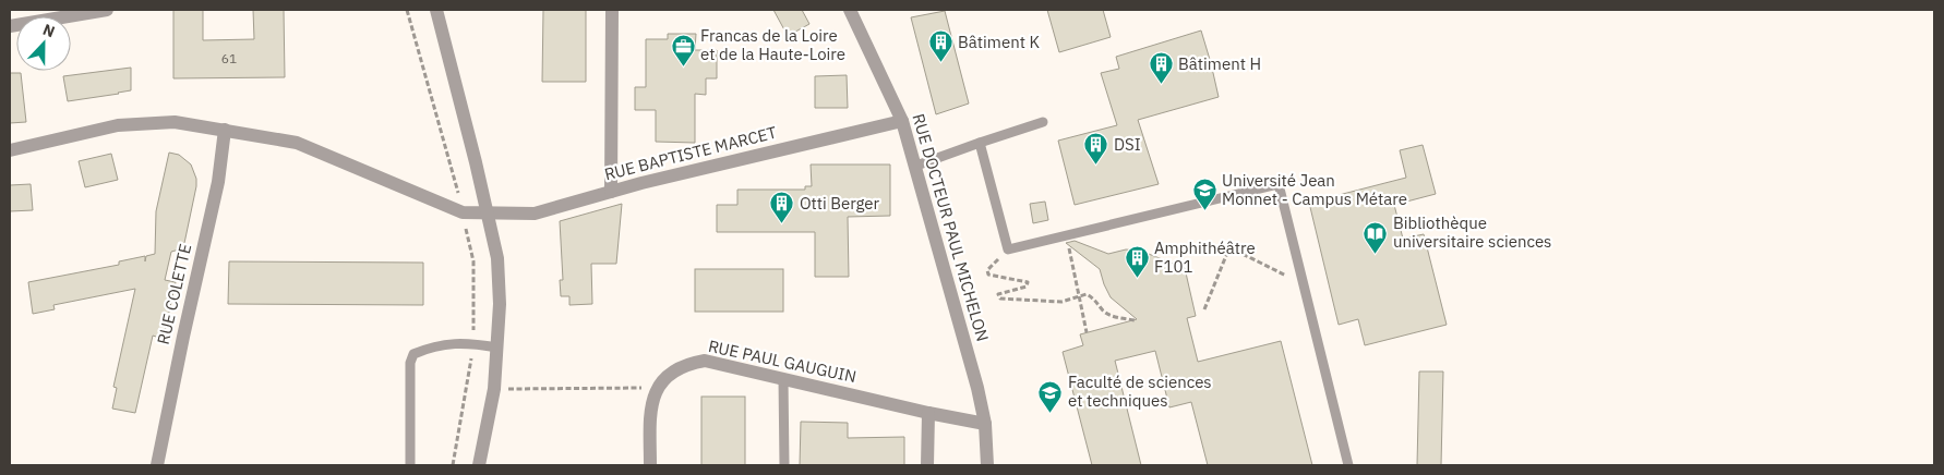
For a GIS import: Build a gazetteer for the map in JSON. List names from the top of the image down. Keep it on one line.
{"streets":{"street":["RUE BAPTISTE MARCET","RUE DOCTEUR PAUL MICHELON","RUE COLETTE","RUE PAUL GAUGUIN"]},"crossings":[["RUE BAPTISTE MARCET","RUE DOCTEUR PAUL MICHELON"],["RUE DOCTEUR PAUL MICHELON","RUE PAUL GAUGUIN"]],"places":{"building":["Bâtiment K","Bâtiment H","DSI","Otti Berger","Amphithéâtre F101"],"office":["Francas de la Loire et de la Haute-Loire"],"school or university":["Université Jean Monnet - Campus Métare","Faculté de sciences et techniques"],"library":["Bibliothèque universitaire sciences"]},"house_numbers":["61"],"north":"top"}
